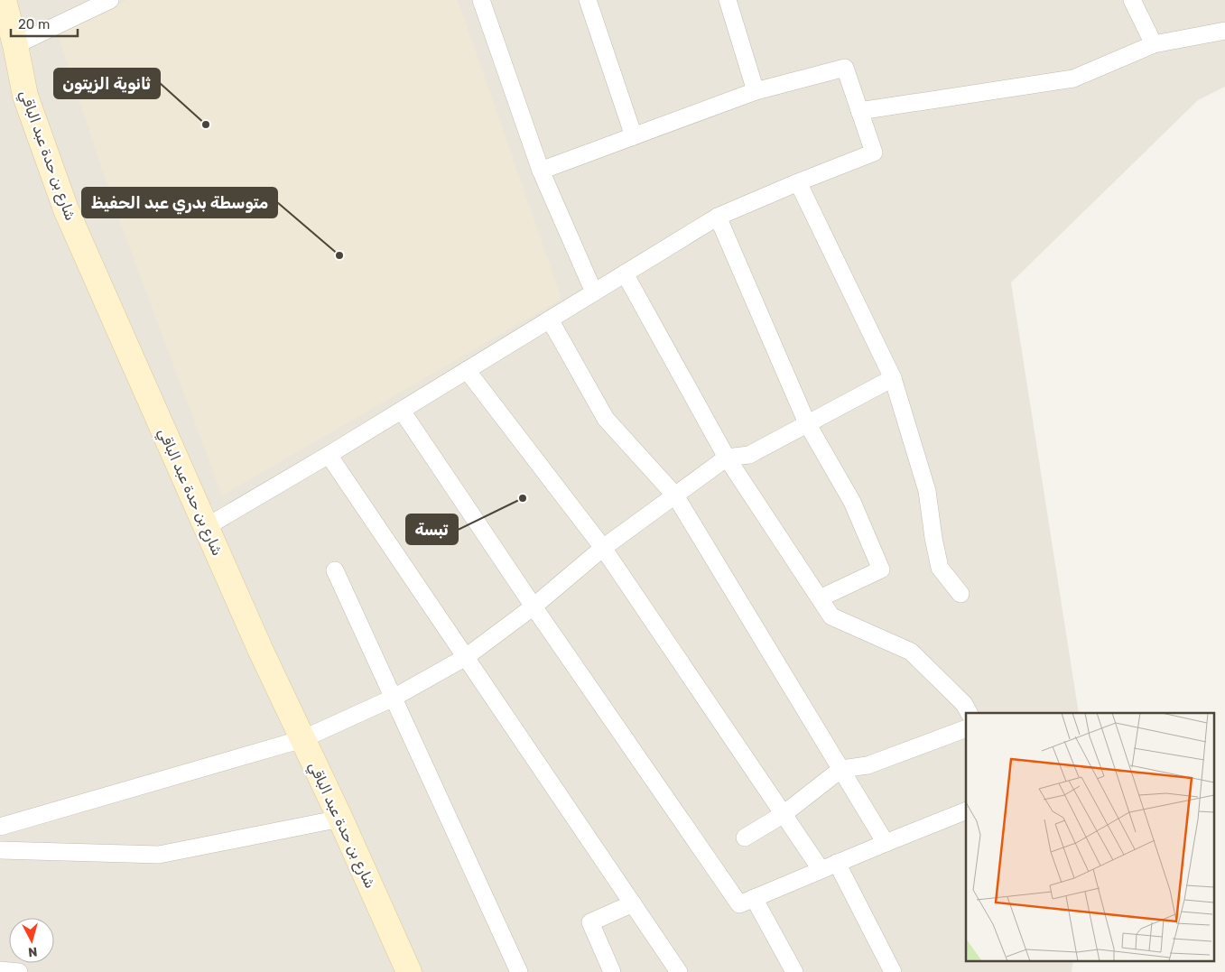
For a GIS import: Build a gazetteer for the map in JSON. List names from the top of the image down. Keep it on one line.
{"streets":{"street":["شارع بن حدة عبد الباقي"]},"places":["ثانوية الزيتون","متوسطة بدري عبد الحفيظ","تبسة"],"scale_bar":"20 m","north":"bottom"}
